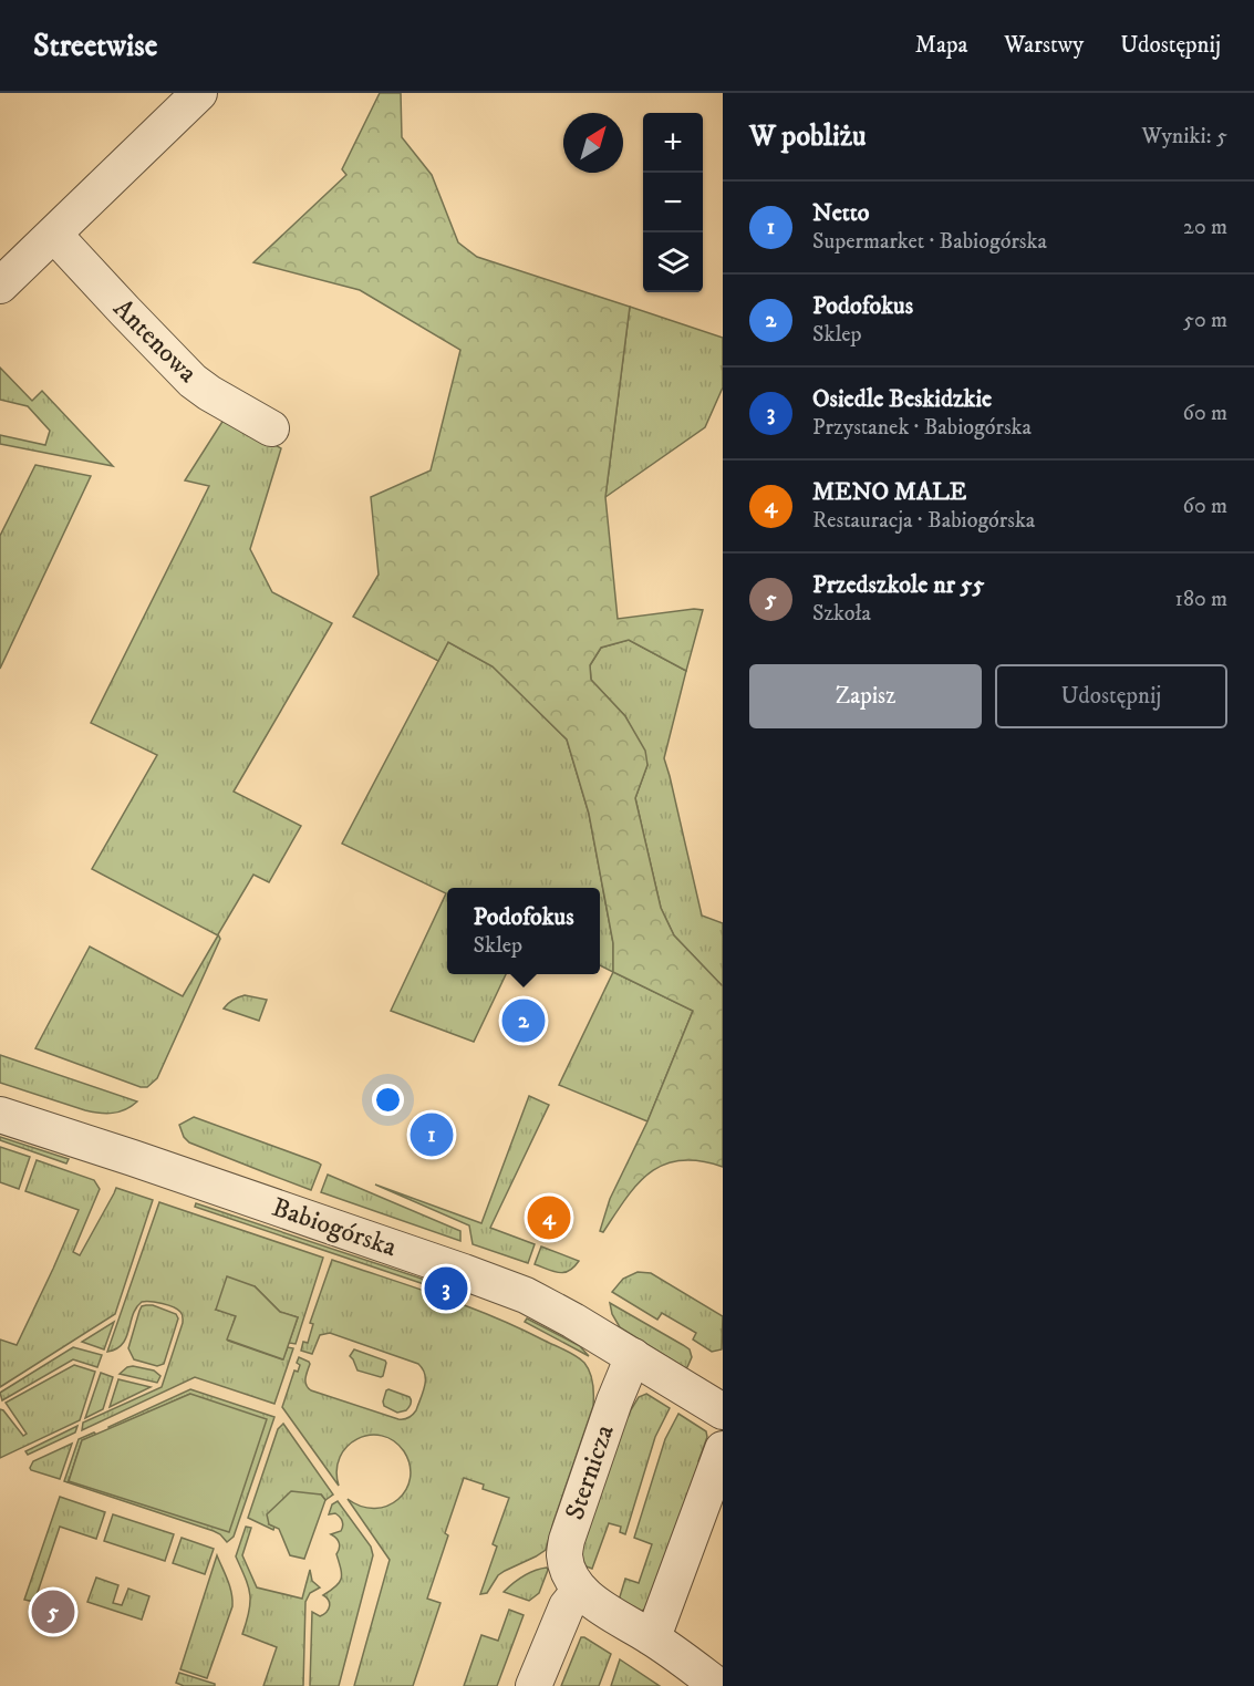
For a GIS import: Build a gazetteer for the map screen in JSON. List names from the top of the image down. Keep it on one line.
{"streets":{"street":["Antenowa","Babiogórska","Sternicza"]},"crossings":[["Babiogórska","Sternicza"]],"north":"top right","page":{"header":"Streetwise","nav":["Mapa","Warstwy","Udostępnij"],"heading":["W pobliżu","Wyniki: 5"],"map_buttons":["+","−"],"list":[{"mark":"1","name":"Netto","note":"Supermarket · Babiogórska","value":"20 m"},{"mark":"2","name":"Podofokus","note":"Sklep","value":"50 m"},{"mark":"3","name":"Osiedle Beskidzkie","note":"Przystanek · Babiogórska","value":"60 m"},{"mark":"4","name":"MENO MALE","note":"Restauracja · Babiogórska","value":"60 m"},{"mark":"5","name":"Przedszkole nr 55","note":"Szkoła","value":"180 m"}],"buttons":["Zapisz","Udostępnij"],"popup":["Podofokus","Sklep"],"pins":["2","1","4","3","5"]}}
